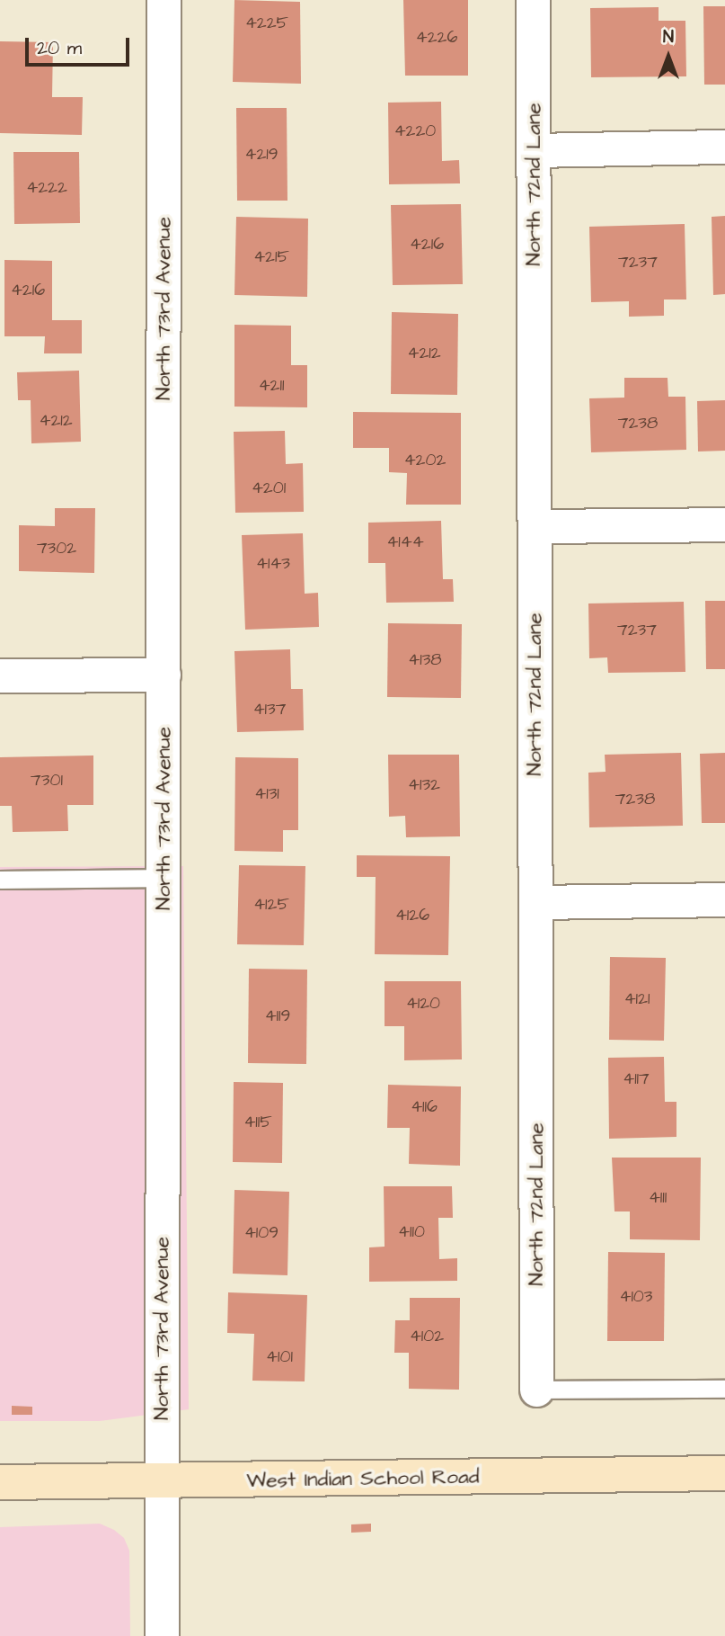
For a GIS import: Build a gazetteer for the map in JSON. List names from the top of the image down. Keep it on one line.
{"streets":{"main road":["West Indian School Road"],"street":["North 72nd Lane","North 73rd Avenue"]},"crossings":[["North 73rd Avenue","West Indian School Road"]],"house_numbers":["4225","4226","4220","4219","4222","4216","4215","7237","4216","4212","4211","4212","7238","4202","4201","4144","7302","4143","7237","4138","4137","7301","4132","4131","7238","4125","4126","4121","4120","4119","4117","4116","4115","4111","4110","4109","4103","4102","4101"],"scale_bar":"20 m","north":"top"}
